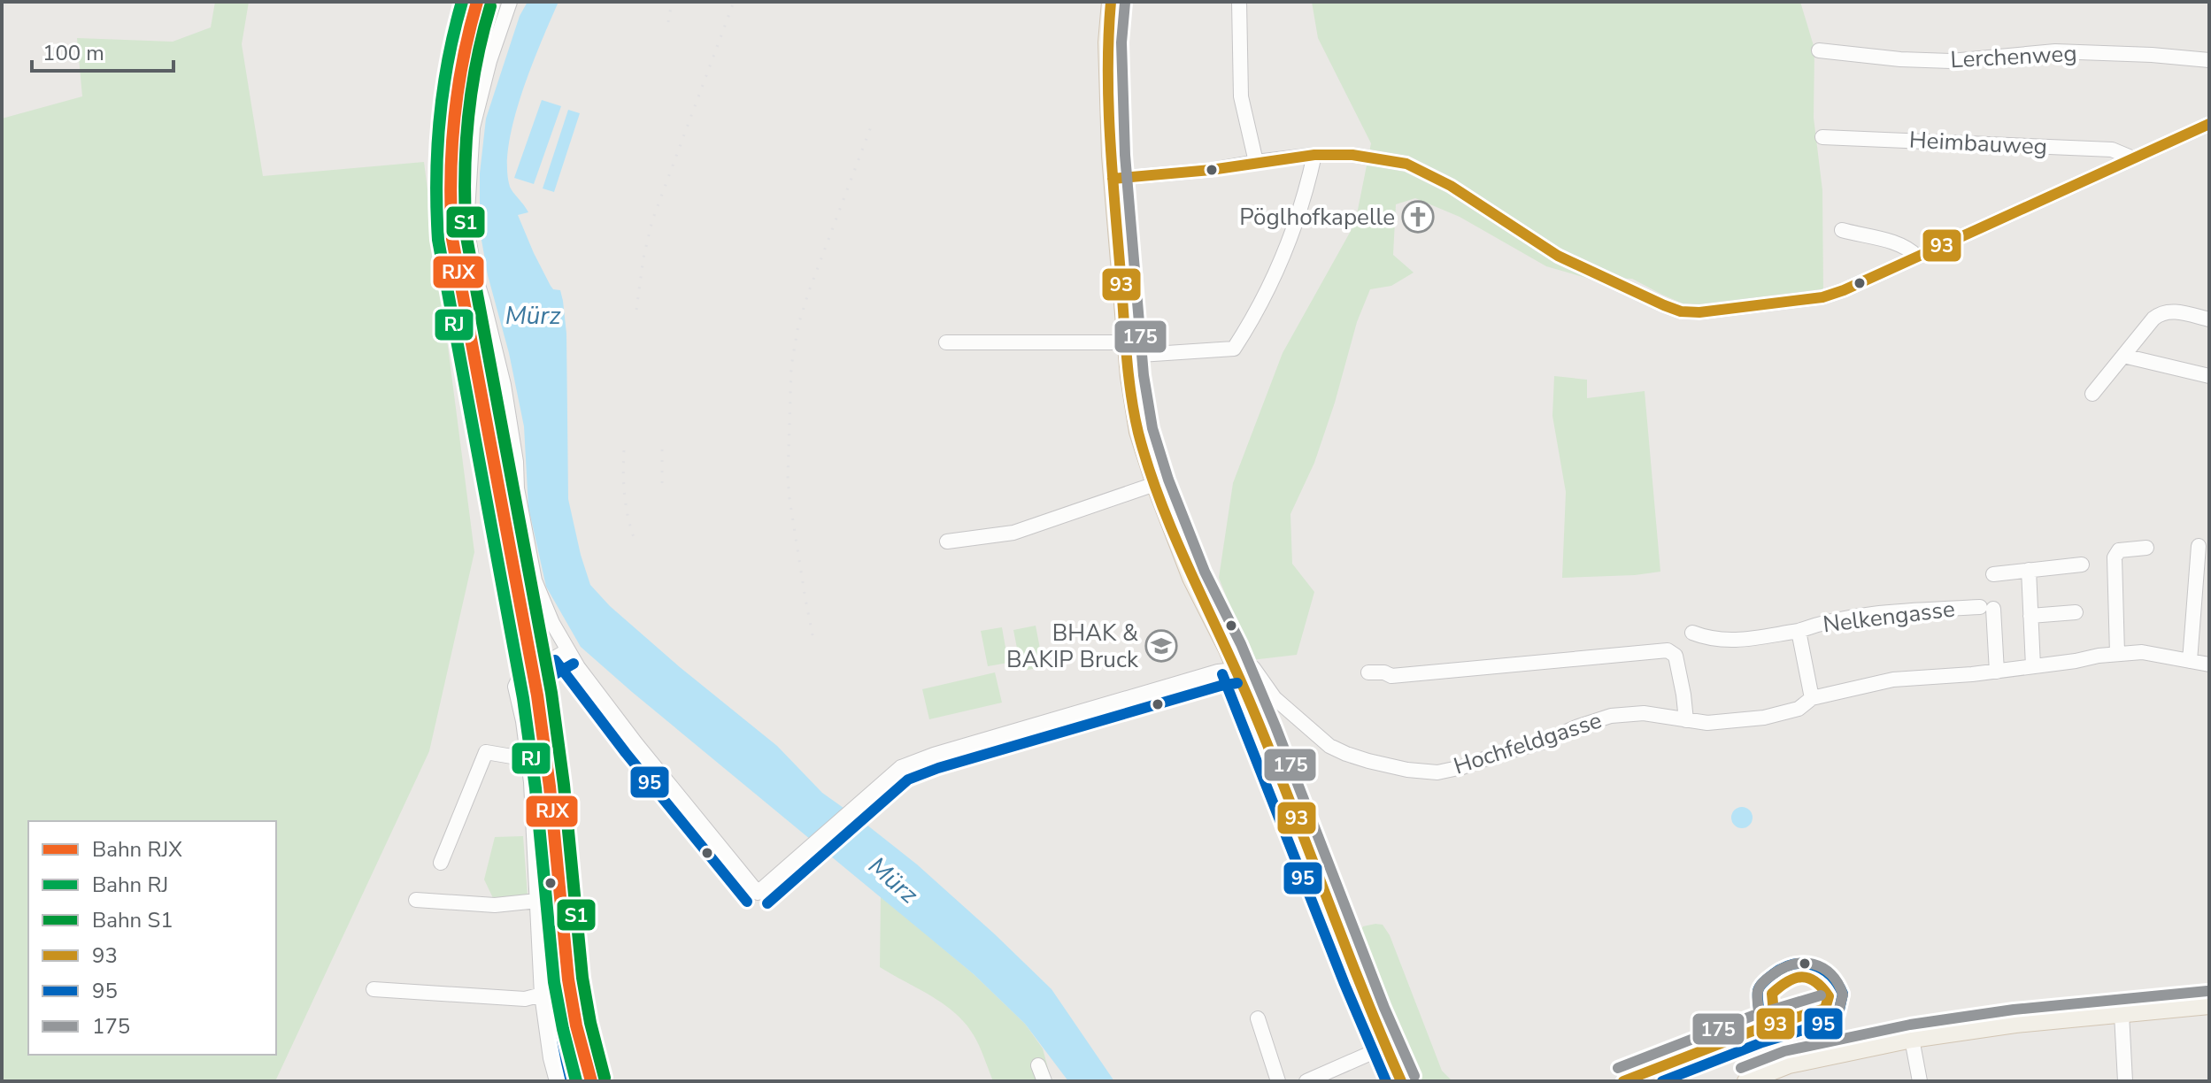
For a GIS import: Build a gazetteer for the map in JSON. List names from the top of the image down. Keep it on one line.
{"streets":{"street":["Lerchenweg","Heimbauweg","Nelkengasse","Hochfeldgasse"]},"crossings":[["Nelkengasse","Hochfeldgasse"]],"water":["Mürz"],"places":{"church":["Pöglhofkapelle"],"school or university":["BHAK & BAKIP Bruck"]},"lines":["rail line RJX","rail line RJ","transit line 93","transit line 175","rail line S1","transit line 95"],"legend":["Bahn RJX","Bahn RJ","Bahn S1","93","95","175"],"scale_bar":"100 m"}
